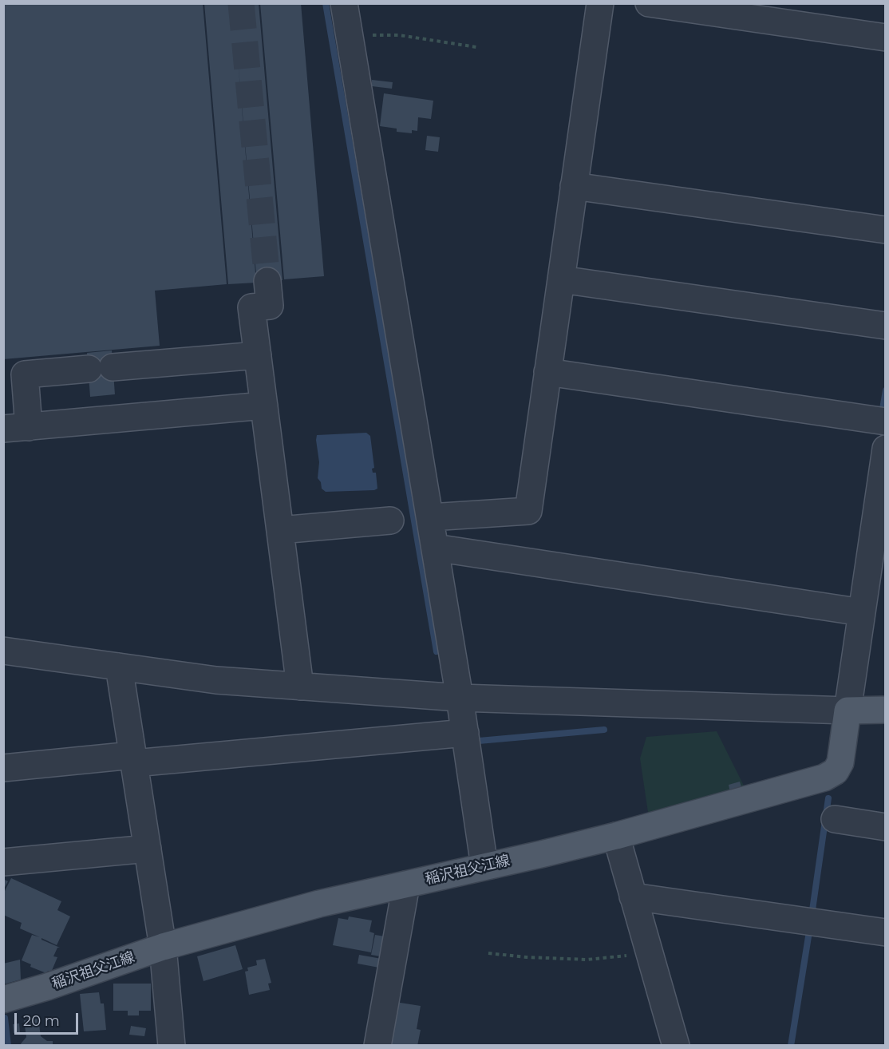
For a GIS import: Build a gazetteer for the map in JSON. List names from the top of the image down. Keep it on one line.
{"streets":{"main road":["稲沢祖父江線"]},"scale_bar":"20 m"}
